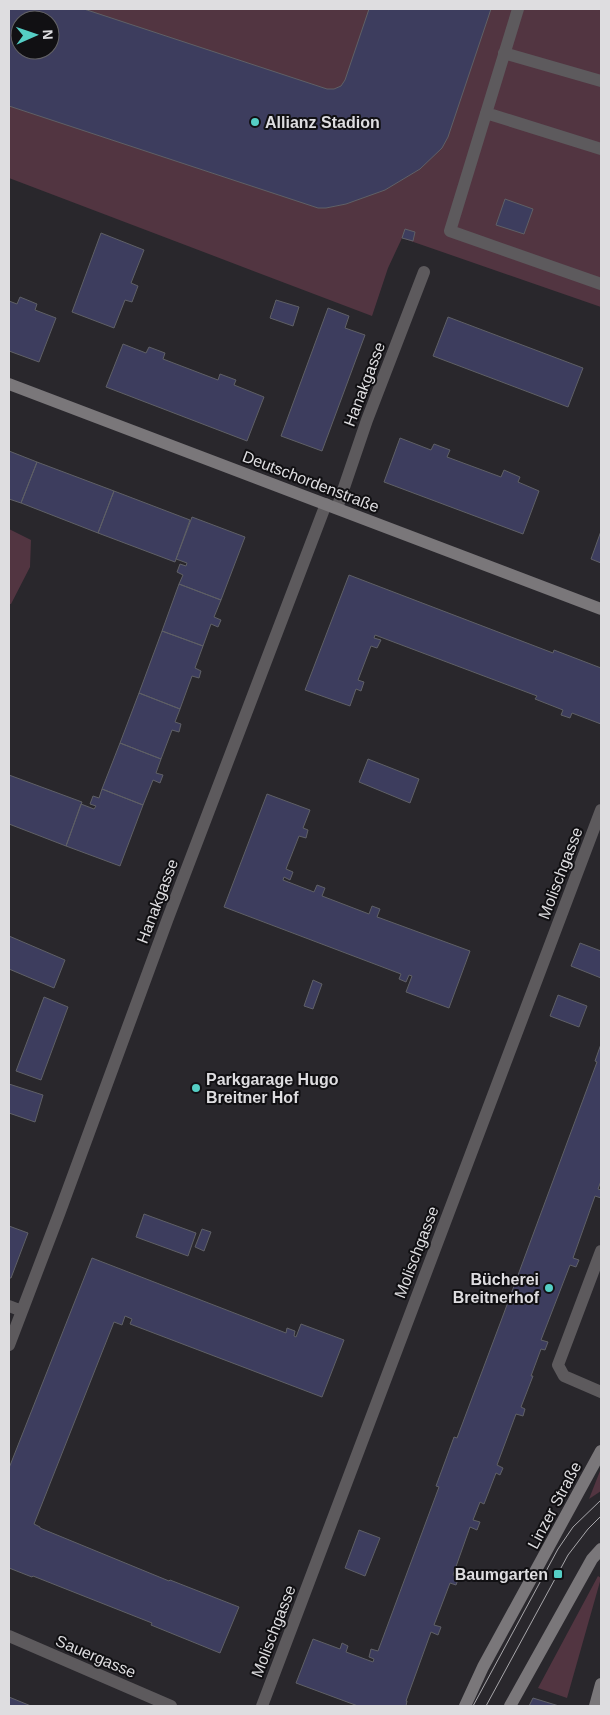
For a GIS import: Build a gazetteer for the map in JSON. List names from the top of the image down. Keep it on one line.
{"streets":{"street":["Hanakgasse","Deutschordenstraße","Molischgasse","Linzer Straße","Sauergasse"]},"crossings":[["Hanakgasse","Deutschordenstraße"]],"places":{"other":["Allianz Stadion","Parkgarage Hugo Breitner Hof","Bücherei Breitnerhof"],"transit":["Baumgarten"]},"north":"right"}
